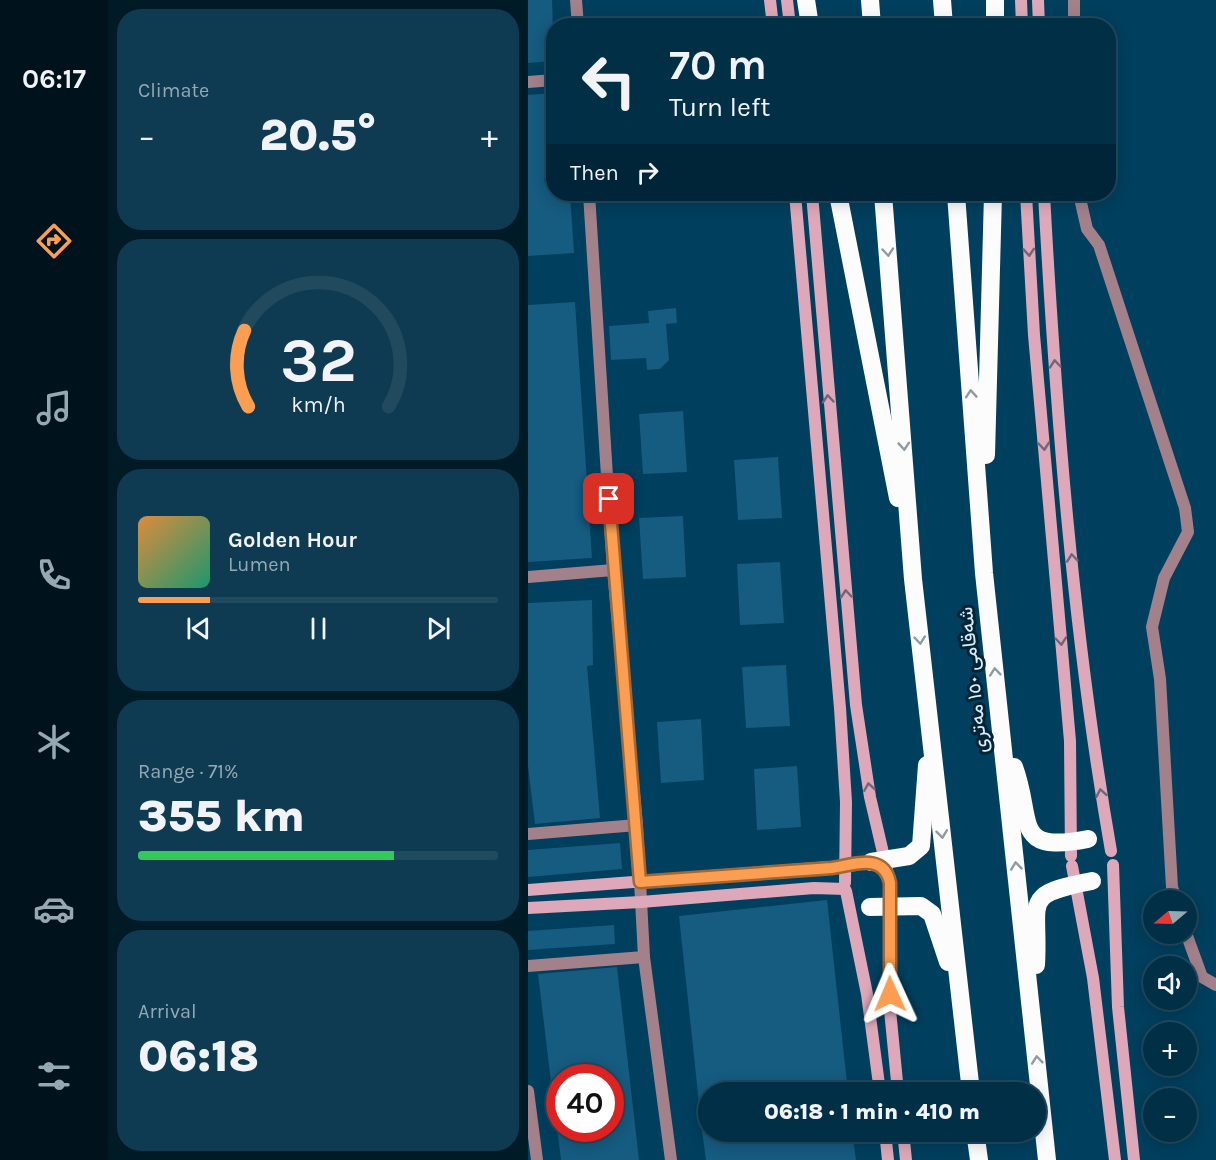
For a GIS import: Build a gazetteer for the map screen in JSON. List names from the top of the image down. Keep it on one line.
{"streets":{"highway":["شەقامی ١٥٠ مەتری"]},"north":"left","page":{"tabs":"06:17","tile":["Climate",["Range · 71%","355 km"],["Arrival","06:18"]],"turn":["70 m","Turn left"],"heat":["−","20.5°","+"],"then":"Then","song":["Golden Hour","Lumen"],"map_buttons":["+","−"],"limit":"40","trip":"06:18 · 1 min · 410 m","gauge":["32","km/h"]}}
